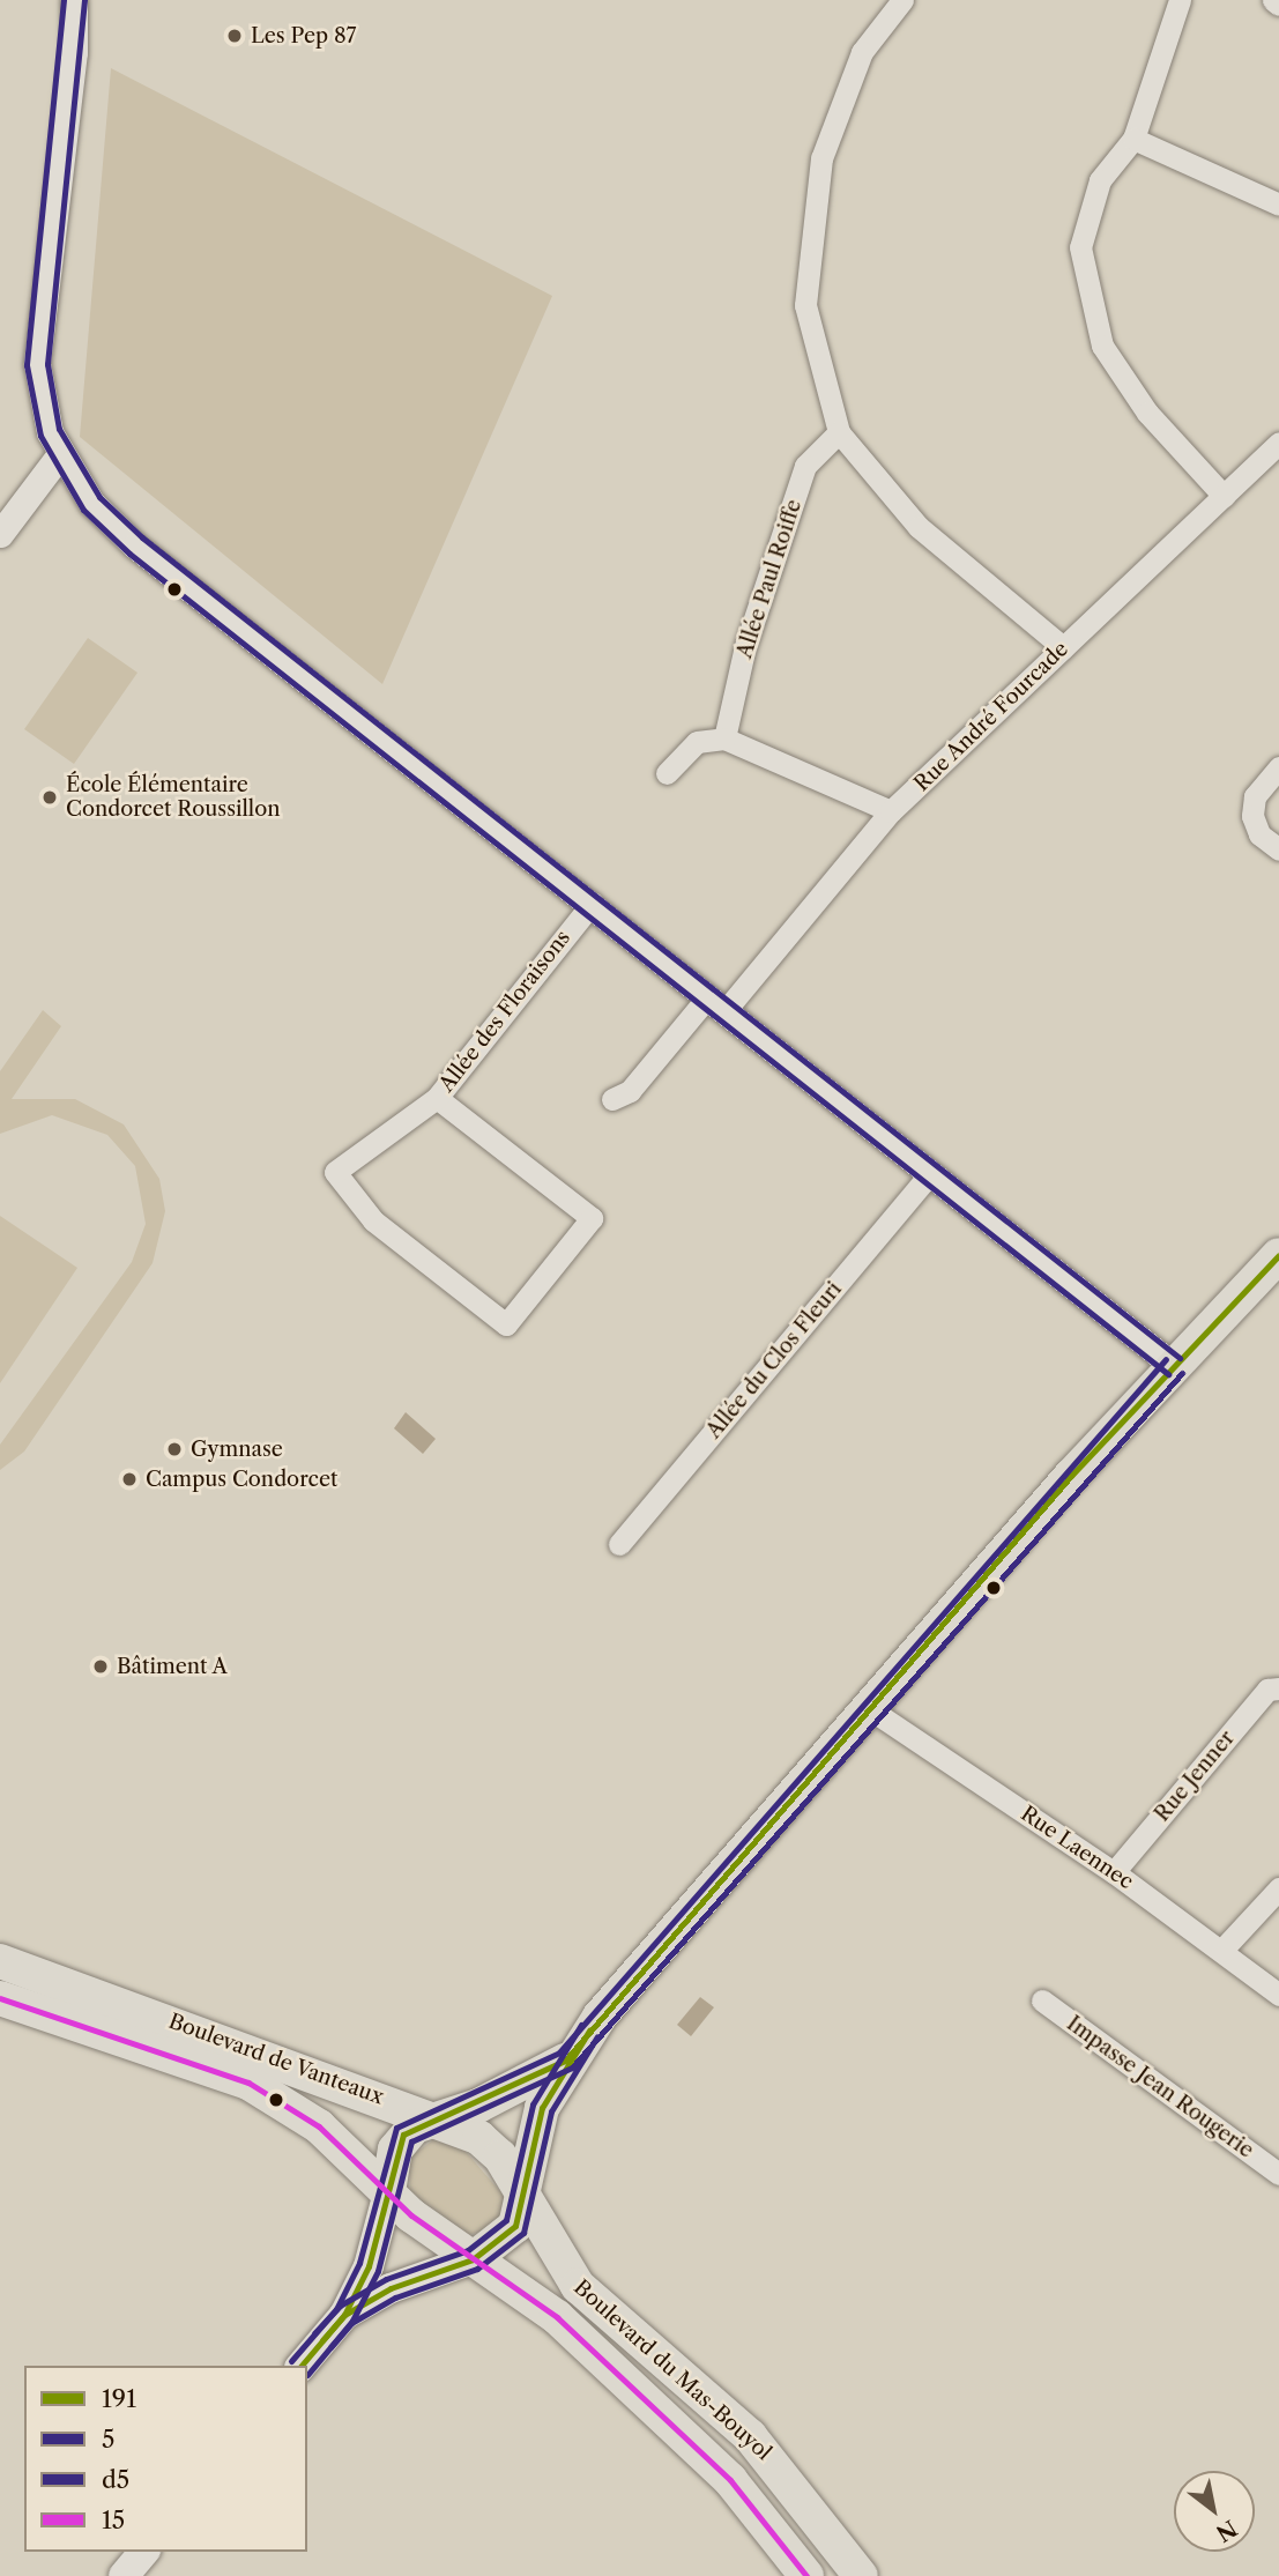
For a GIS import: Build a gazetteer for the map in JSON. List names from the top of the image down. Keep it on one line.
{"streets":{"main road":["Boulevard de Vanteaux","Boulevard du Mas-Bouyol"],"street":["Allée Paul Roiffe","Rue André Fourcade","Allée des Floraisons","Allée du Clos Fleuri","Rue Jenner","Rue Laennec","Impasse Jean Rougerie"]},"crossings":[["Rue Jenner","Rue Laennec"],["Boulevard de Vanteaux","Boulevard du Mas-Bouyol"]],"places":["Les Pep 87","École Élémentaire Condorcet Roussillon","Gymnase","Campus Condorcet","Bâtiment A"],"lines":["transit line 5","transit line d5","transit line 191","transit line 15"],"legend":["191","5","d5","15"],"north":"bottom right"}
